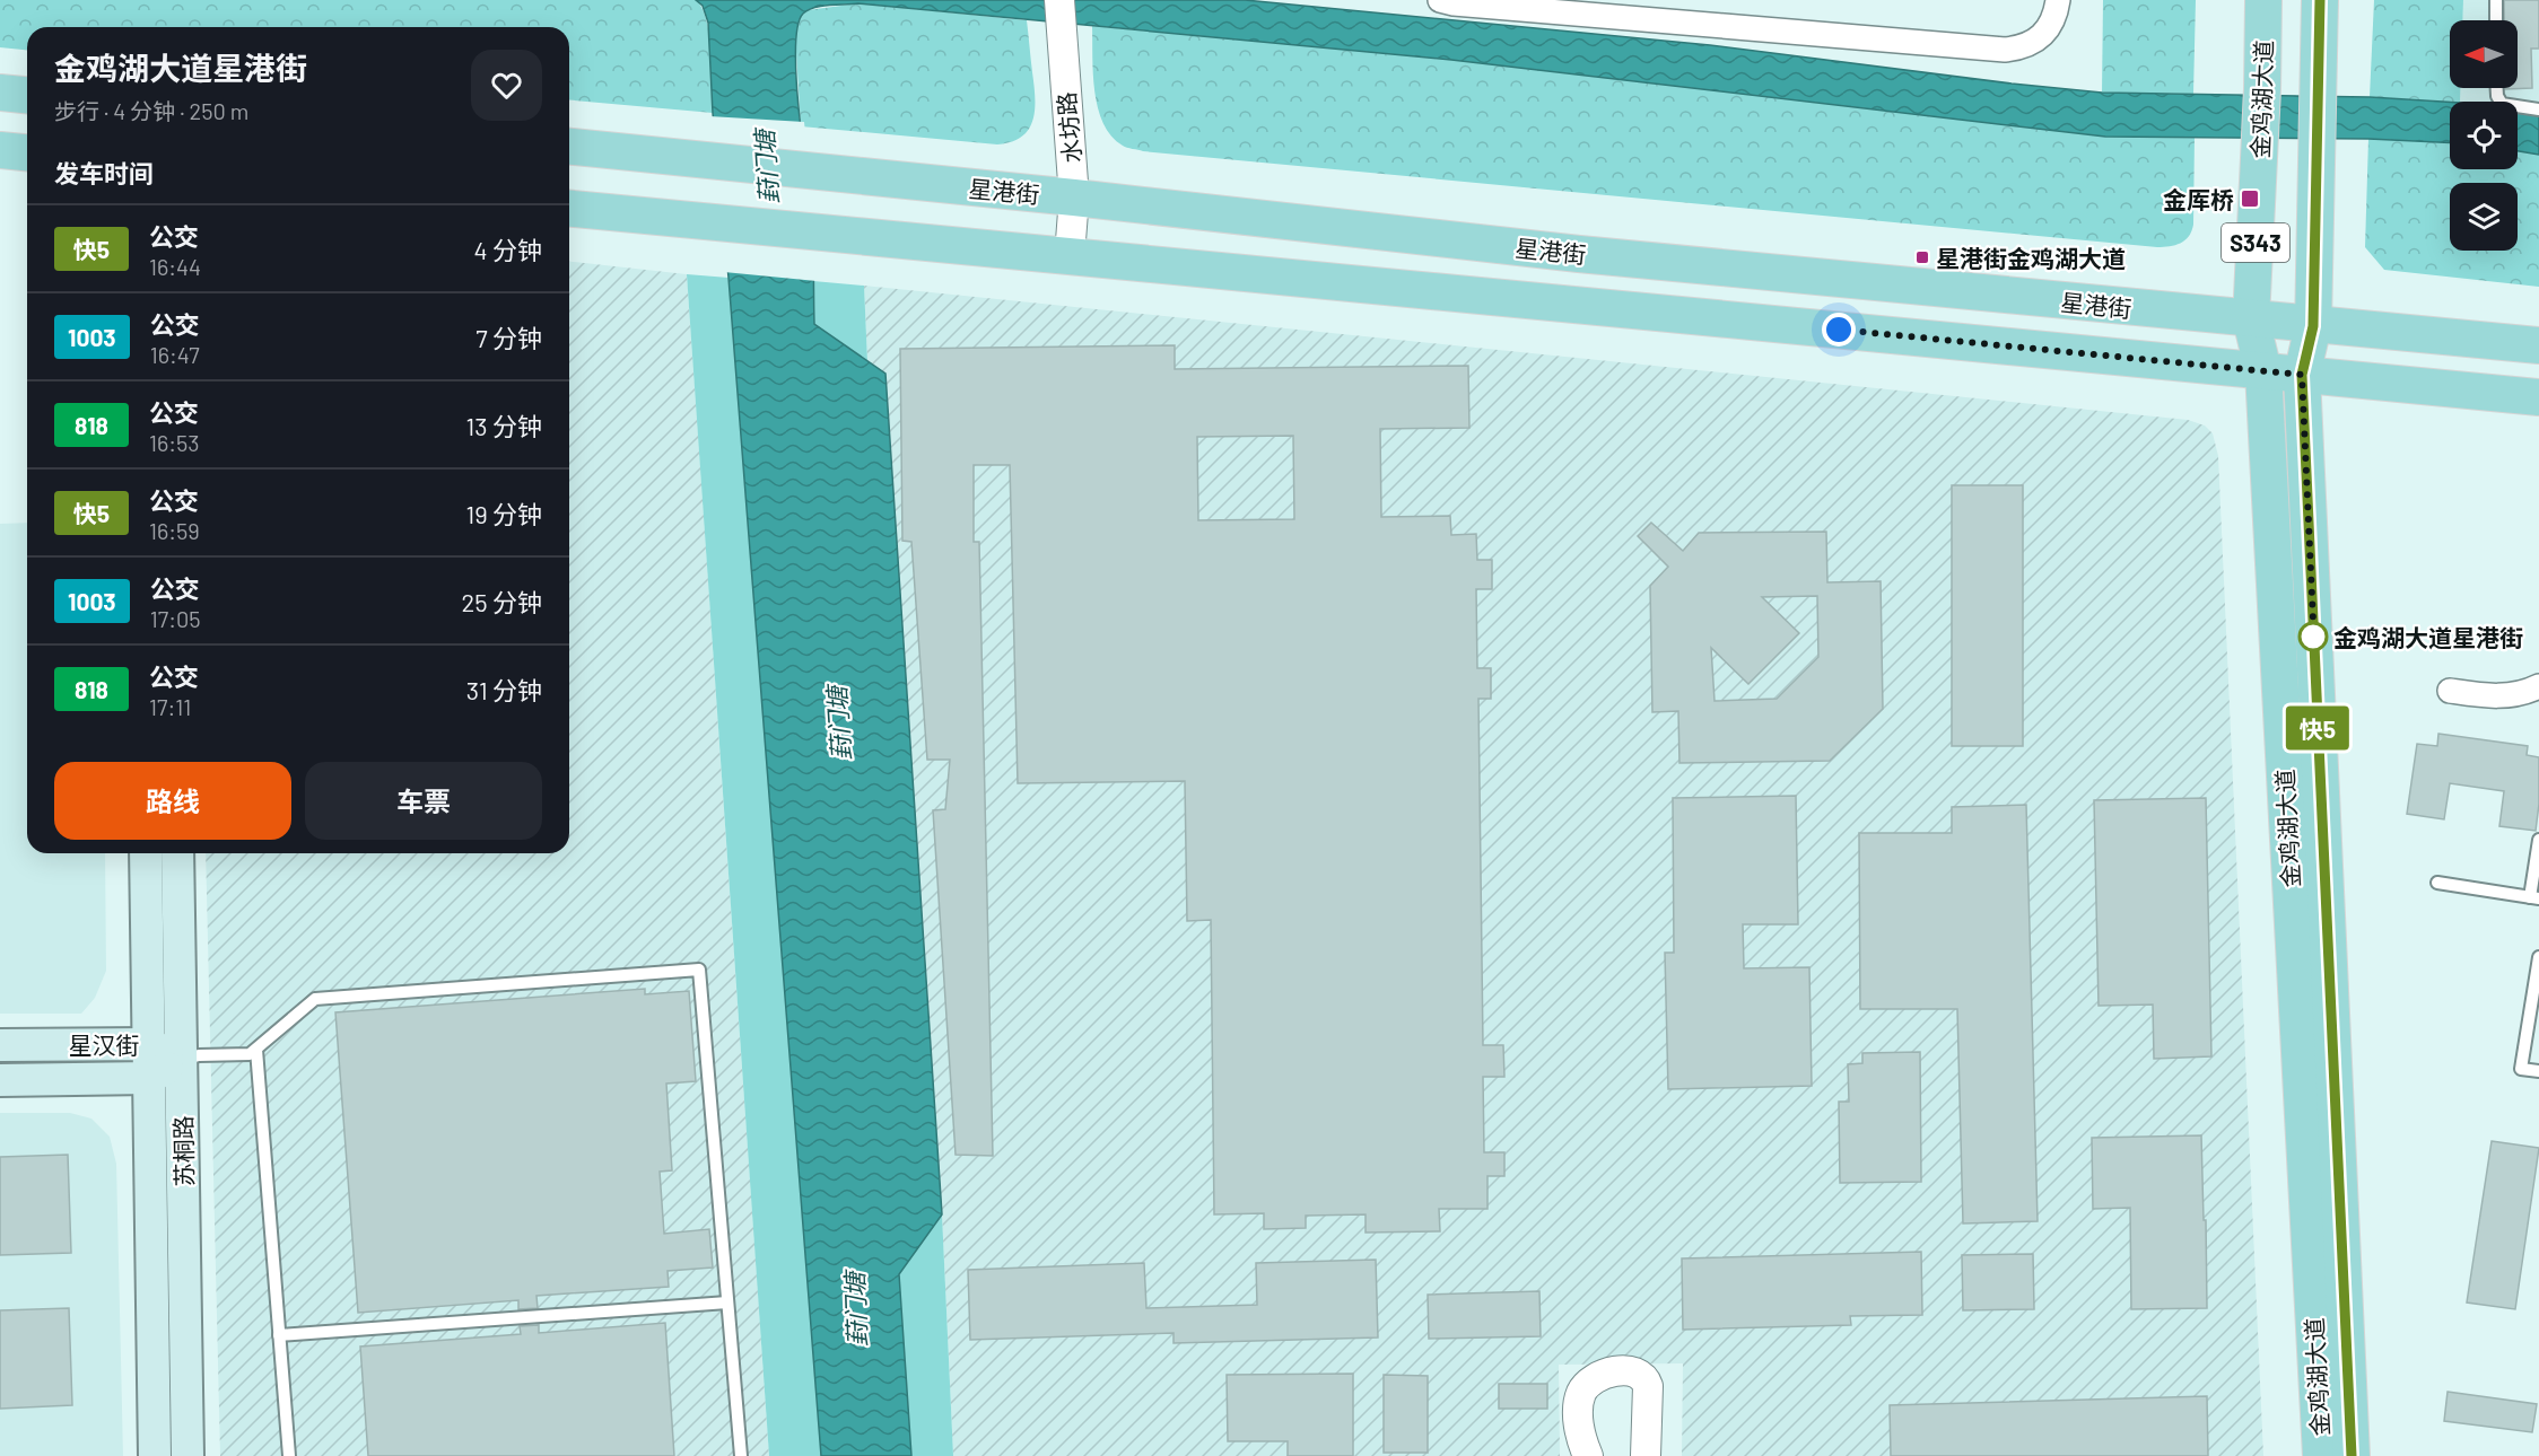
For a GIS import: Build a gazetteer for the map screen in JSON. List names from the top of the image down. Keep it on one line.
{"streets":{"main road":["金鸡湖大道","星港街","S343","星汉街","苏桐路"],"street":["水坊路"]},"crossings":[["金鸡湖大道","星港街"],["水坊路","星港街"],["星汉街","苏桐路"]],"water":["葑门塘"],"places":{"transit":["金厍桥","星港街金鸡湖大道"],"other":["金鸡湖大道星港街"]},"lines":["bus line 快5"],"north":"left","page":{"on_map":"快5","heading":[["金鸡湖大道星港街","步行 · 4 分钟 · 250 m"],"发车时间"],"list":[{"mark":"快5","name":"公交","note":"16:44","value":"4 分钟"},{"mark":"1003","name":"公交","note":"16:47","value":"7 分钟"},{"mark":"818","name":"公交","note":"16:53","value":"13 分钟"},{"mark":"快5","name":"公交","note":"16:59","value":"19 分钟"},{"mark":"1003","name":"公交","note":"17:05","value":"25 分钟"},{"mark":"818","name":"公交","note":"17:11","value":"31 分钟"}],"buttons":["路线","车票"]}}
